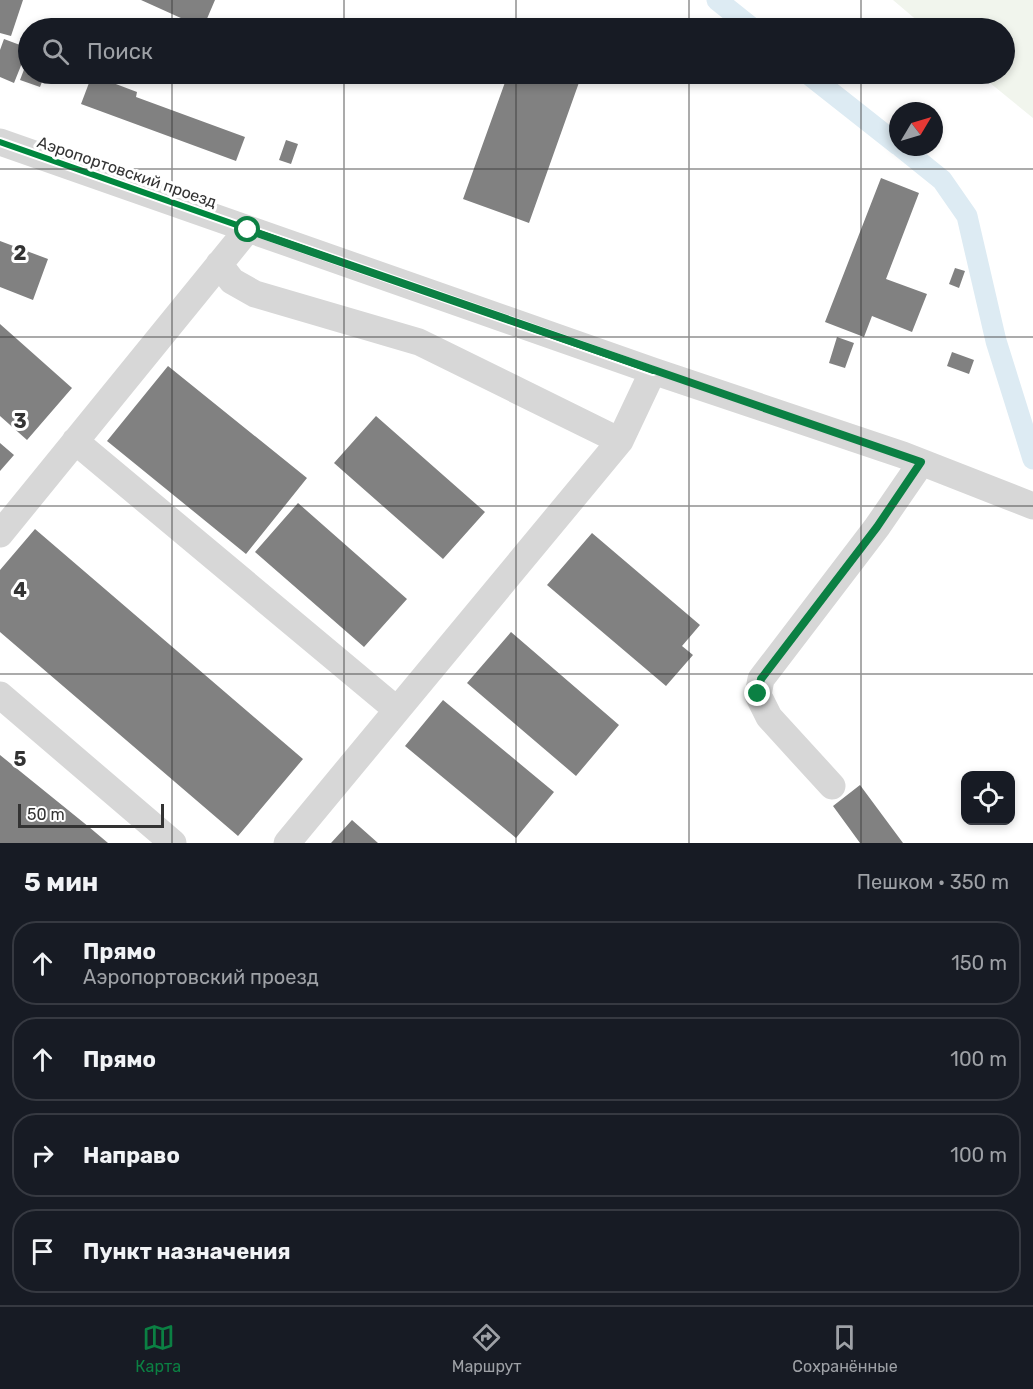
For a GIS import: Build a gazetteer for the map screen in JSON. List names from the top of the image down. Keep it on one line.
{"streets":{"street":["Аэропортовский проезд"]},"scale_bar":"50 m","north":"top right","page":{"search":"Поиск","scale":"50 m","heading":["5 мин","Пешком · 350 m"],"list":[["Прямо","Аэропортовский проезд","150 m"],["Прямо","100 m"],["Направо","100 m"],"Пункт назначения"],"nav":["Карта","Маршрут","Сохранённые"]},"grid":{"rows":["2","3","4","5"]}}
